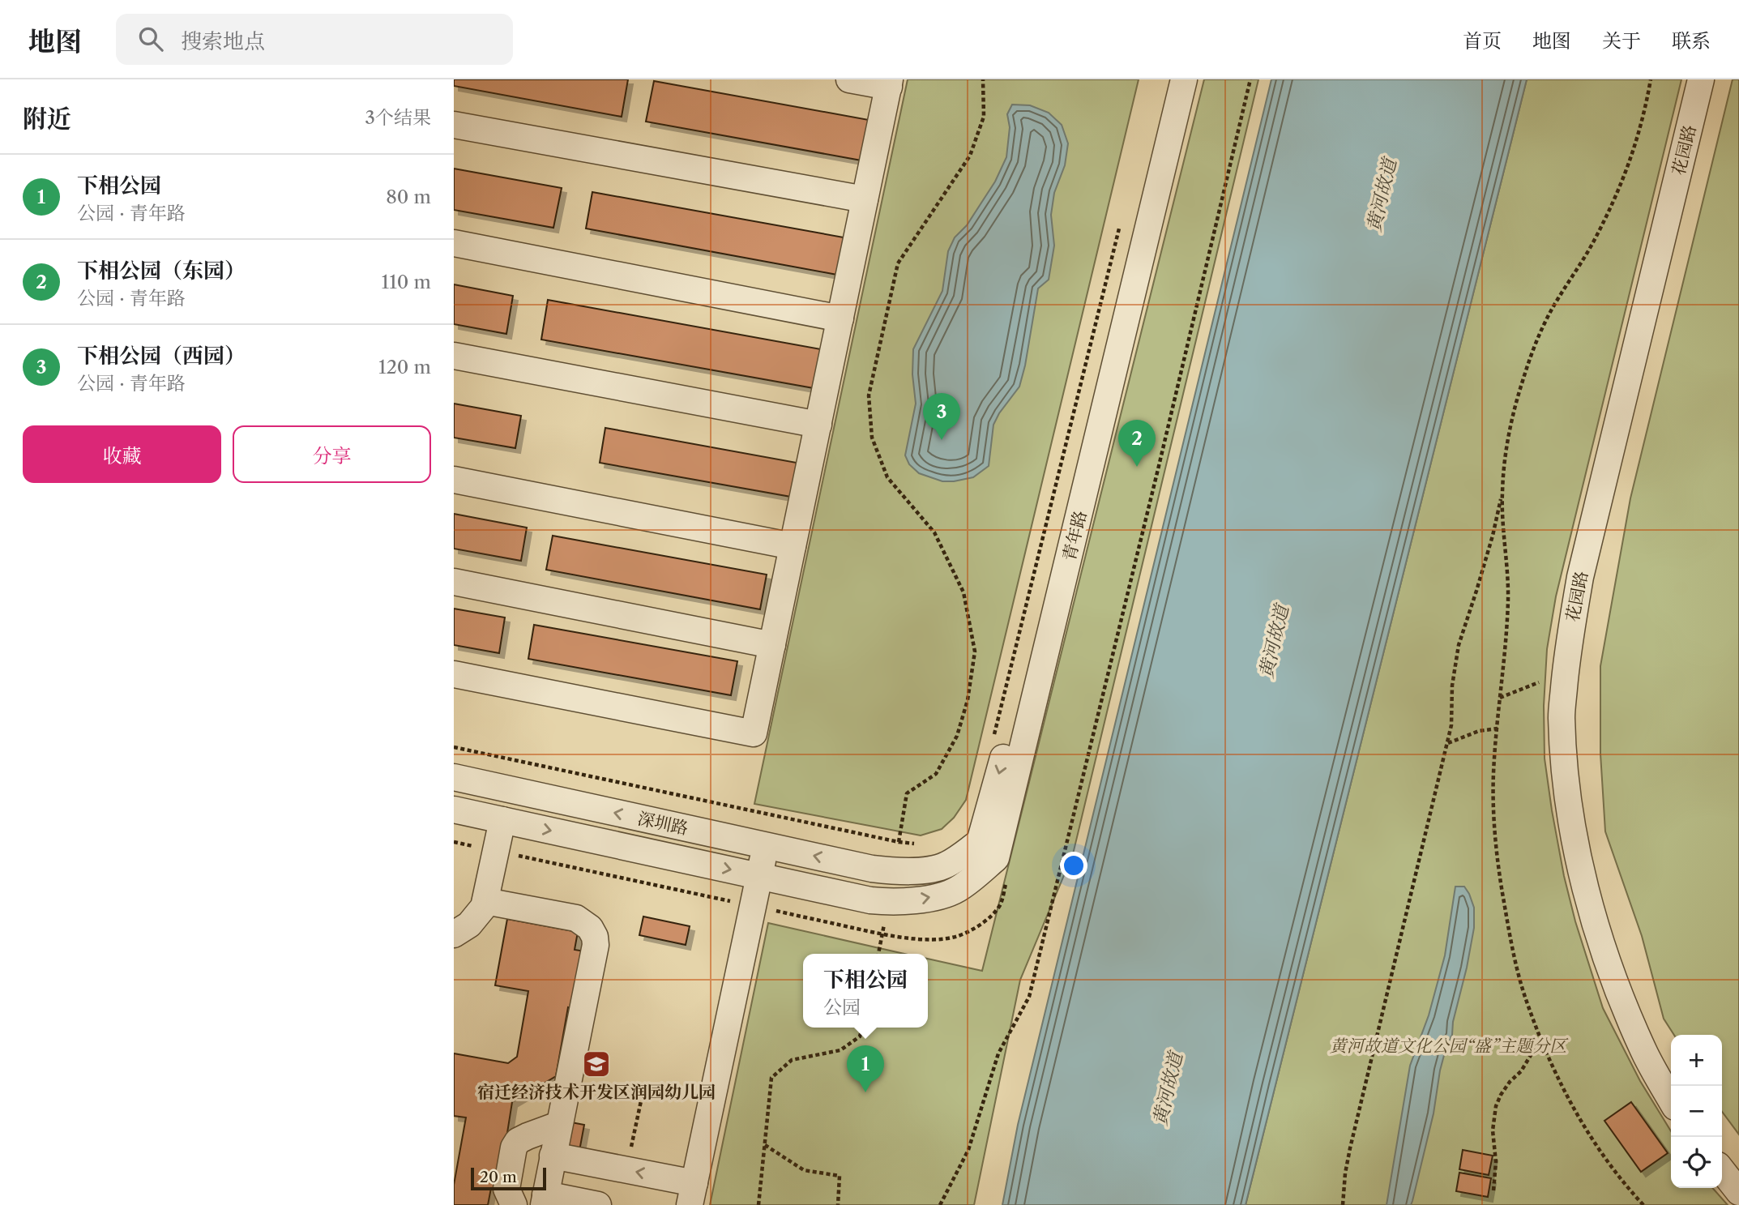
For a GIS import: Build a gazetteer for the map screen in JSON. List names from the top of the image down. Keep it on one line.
{"streets":{"street":["花园路","青年路","深圳路"]},"crossings":[["青年路","深圳路"]],"water":["黄河故道"],"parks":["黄河故道文化公园“盛”主题分区"],"places":{"school or university":["宿迁经济技术开发区润园幼儿园"]},"scale_bar":"20 m","page":{"header":"地图","search":"搜索地点","nav":["首页","地图","关于","联系"],"heading":["附近","3个结果"],"list":[{"mark":"1","name":"下相公园","note":"公园 · 青年路","value":"80 m"},{"mark":"2","name":"下相公园（东园）","note":"公园 · 青年路","value":"110 m"},{"mark":"3","name":"下相公园（西园）","note":"公园 · 青年路","value":"120 m"}],"pins":["3","2","1"],"buttons":["收藏","分享"],"popup":["下相公园","公园"],"map_buttons":["+","−"],"scale":"20 m"}}
